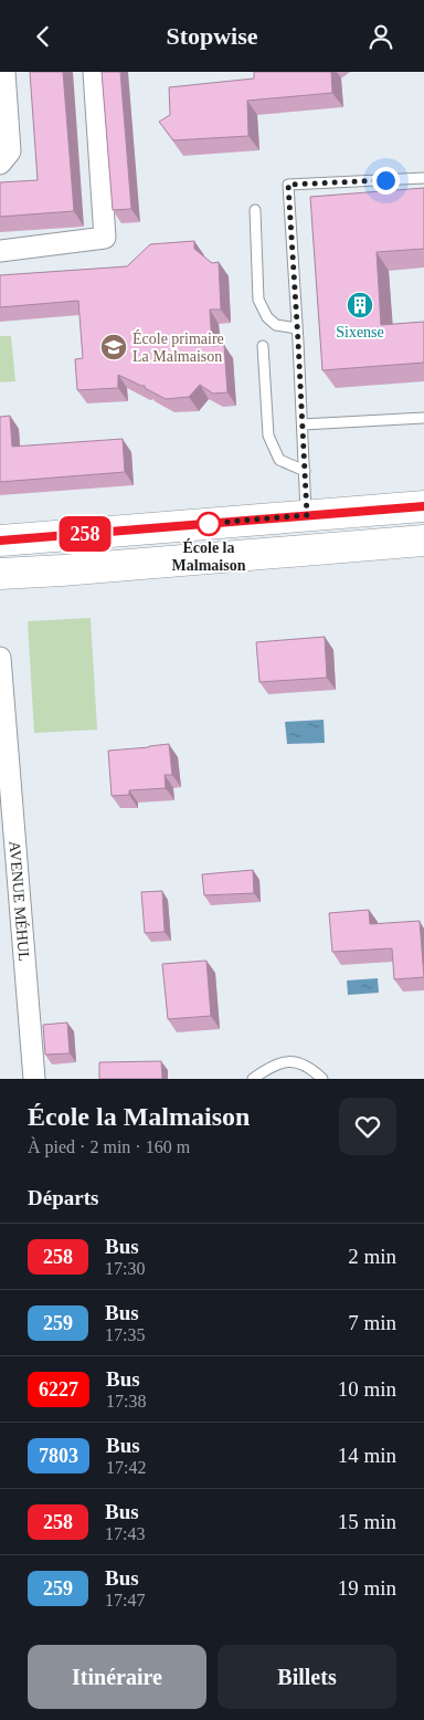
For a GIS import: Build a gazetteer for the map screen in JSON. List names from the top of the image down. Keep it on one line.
{"streets":{"street":["AVENUE MÉHUL"]},"places":{"building":["Sixense"],"school or university":["École primaire La Malmaison"],"other":["École la Malmaison"]},"lines":["bus line 258"],"page":{"header":"Stopwise","on_map":"258","heading":[["École la Malmaison","À pied · 2 min · 160 m"],"Départs"],"list":[{"mark":"258","name":"Bus","note":"17:30","value":"2 min"},{"mark":"259","name":"Bus","note":"17:35","value":"7 min"},{"mark":"6227","name":"Bus","note":"17:38","value":"10 min"},{"mark":"7803","name":"Bus","note":"17:42","value":"14 min"},{"mark":"258","name":"Bus","note":"17:43","value":"15 min"},{"mark":"259","name":"Bus","note":"17:47","value":"19 min"}],"buttons":["Itinéraire","Billets"]}}
